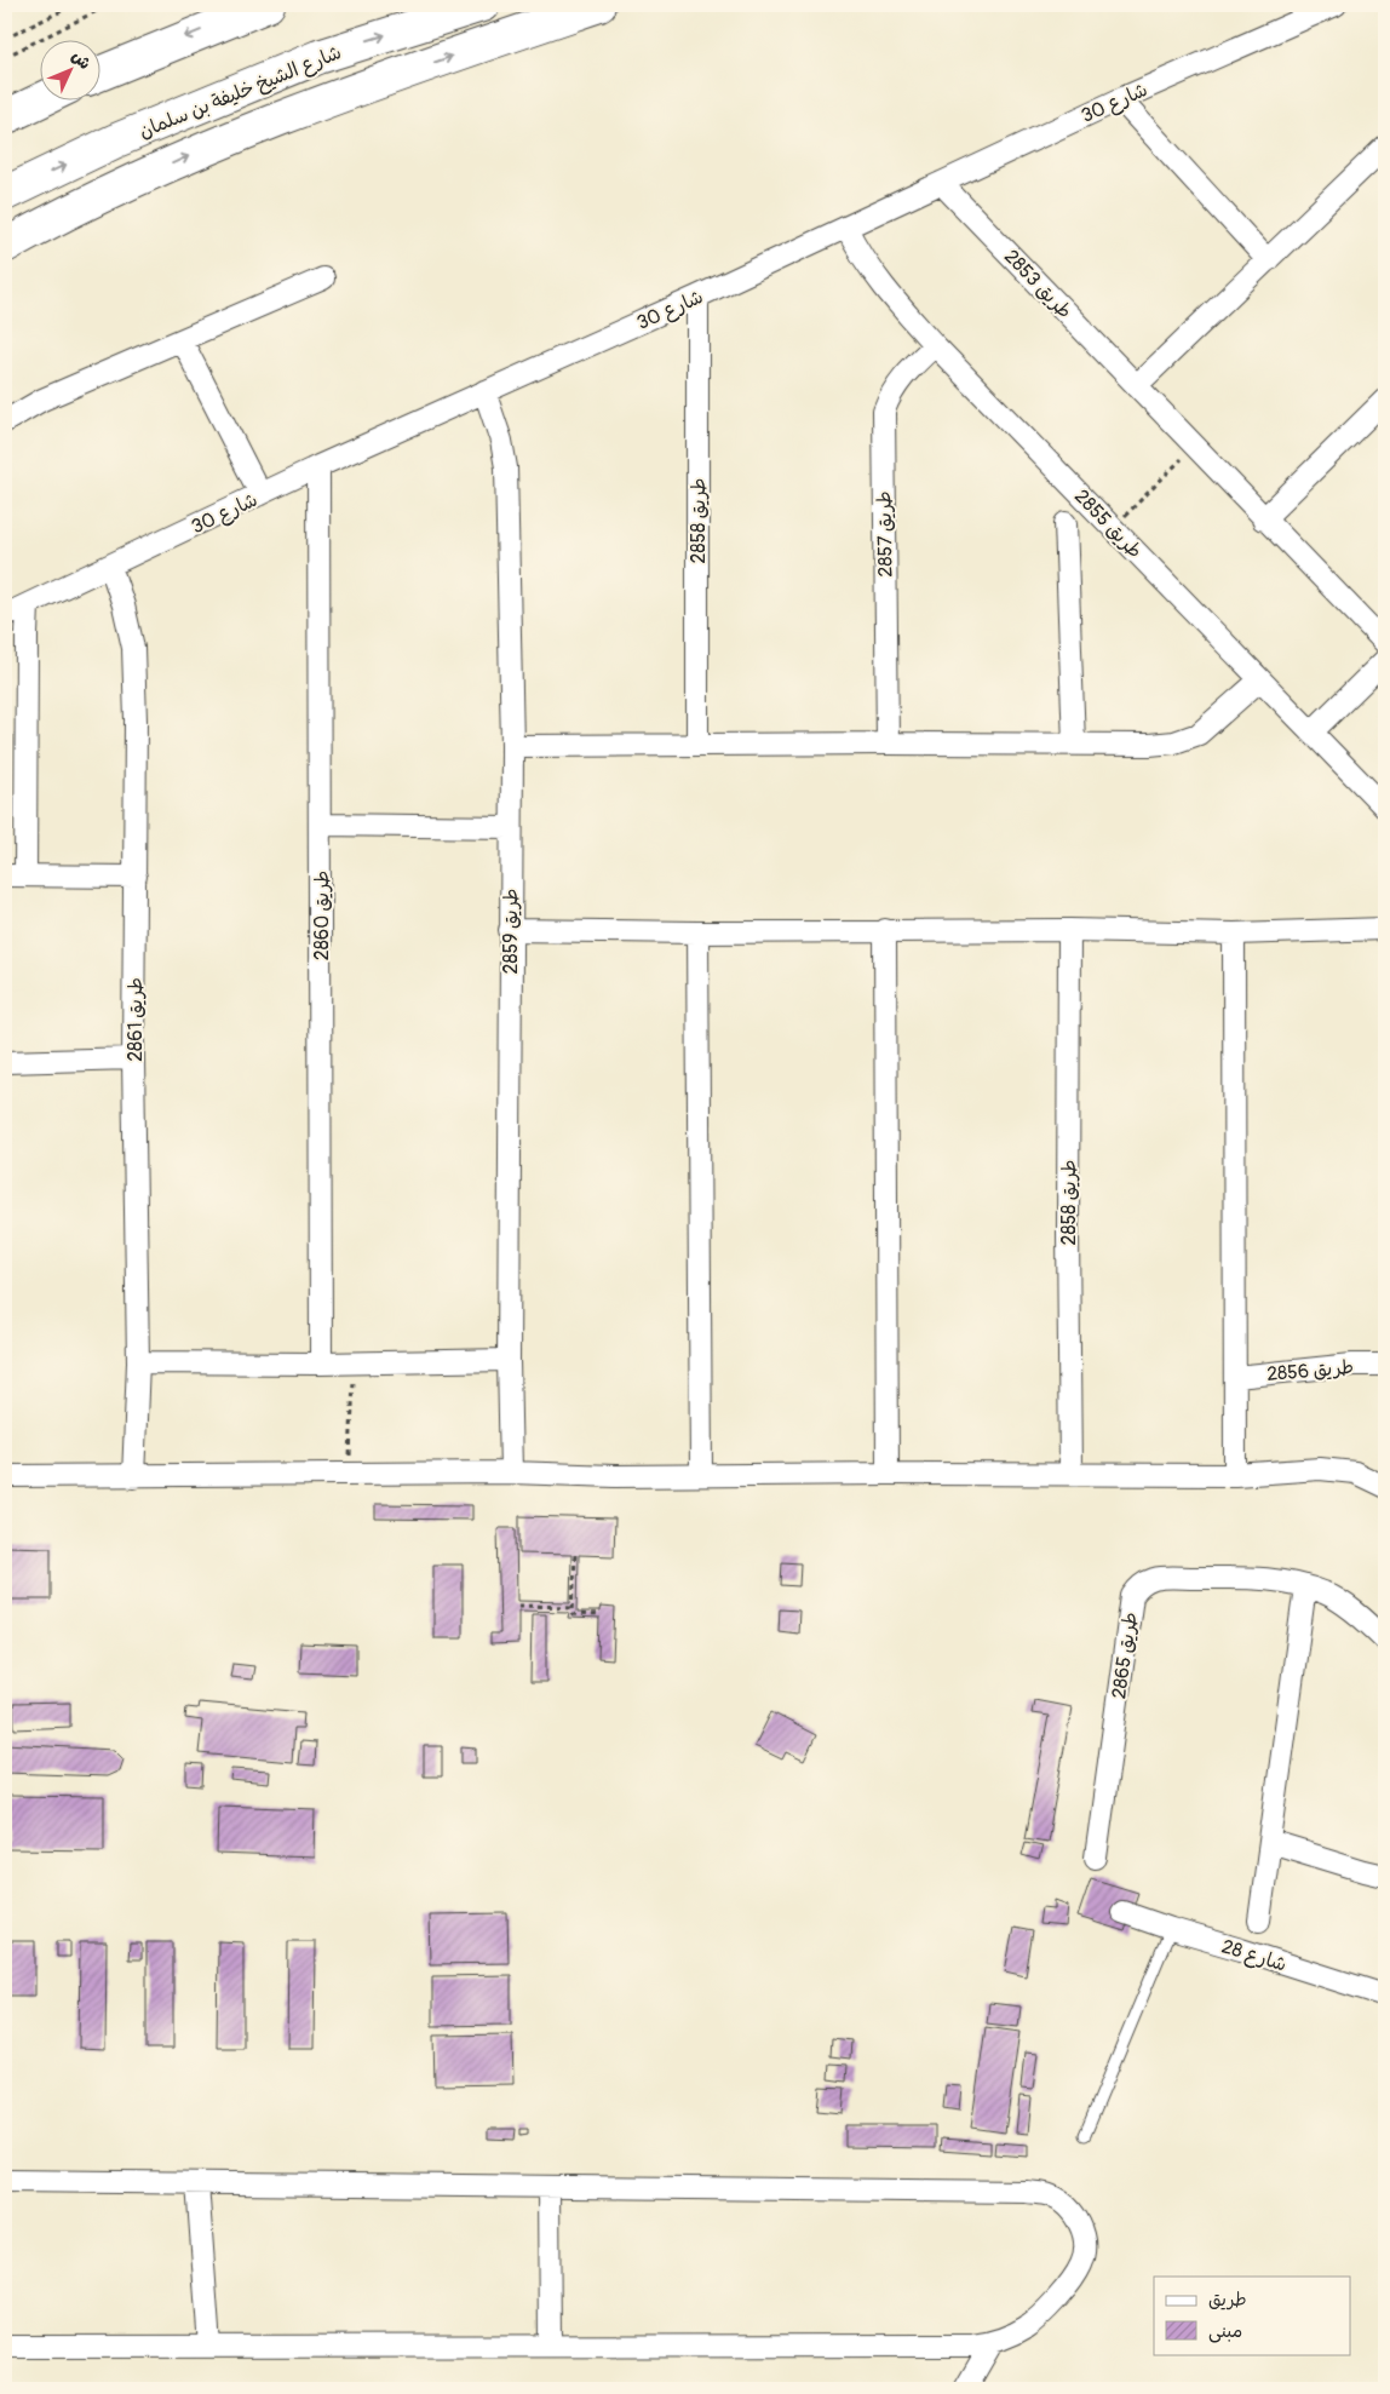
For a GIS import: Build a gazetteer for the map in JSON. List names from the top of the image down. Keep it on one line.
{"streets":{"highway":["شارع الشيخ خليفة بن سلمان"],"street":["شارع 30","طريق 2853","طريق 2858","طريق 2855","طريق 2857","طريق 2860","طريق 2859","طريق 2861","طريق 2856","طريق 2865","شارع 28"]},"crossings":[["شارع 30","طريق 2853"],["شارع 30","طريق 2858"],["شارع 30","طريق 2855"],["شارع 30","طريق 2860"],["شارع 30","طريق 2859"],["شارع 30","طريق 2861"],["طريق 2855","طريق 2857"]],"legend":["طريق","مبنى"],"north":"top right"}
